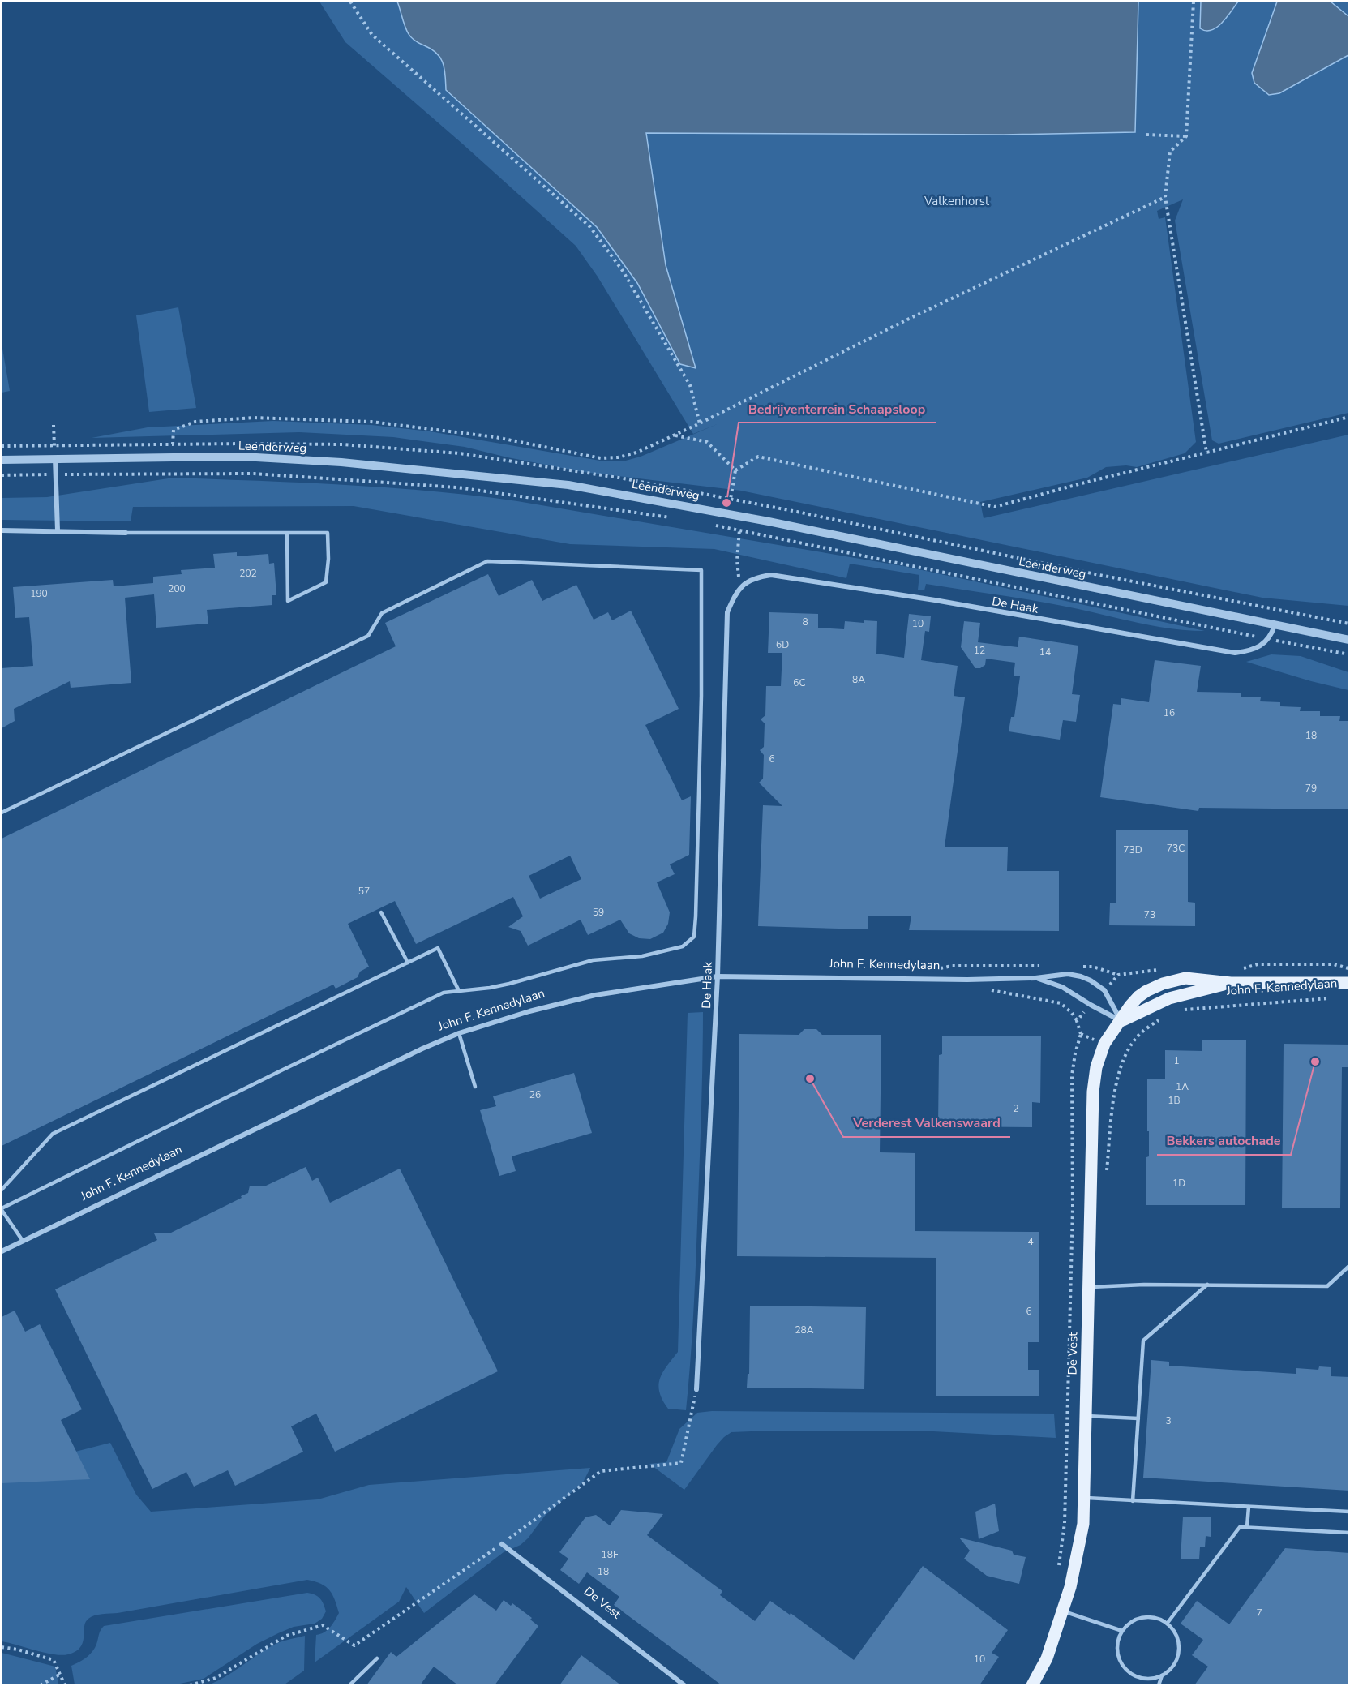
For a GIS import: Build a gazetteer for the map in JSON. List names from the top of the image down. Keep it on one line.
{"streets":{"main road":["John F. Kennedylaan","De Vest"],"street":["Leenderweg","De Haak"]},"crossings":[["De Haak","John F. Kennedylaan"],["John F. Kennedylaan","De Vest"]],"parks":["Valkenhorst"],"places":["Bedrijventerrein Schaapsloop","Bekkers autochade","Verderest Valkenswaard"],"house_numbers":["202","200","190","8","10","6D","12","14","8A","6C","16","18","6","79","73C","73D","57","59","73","1","1A","26","1B","2","1D","4","6","28A","3","18F","18","7","10"]}
